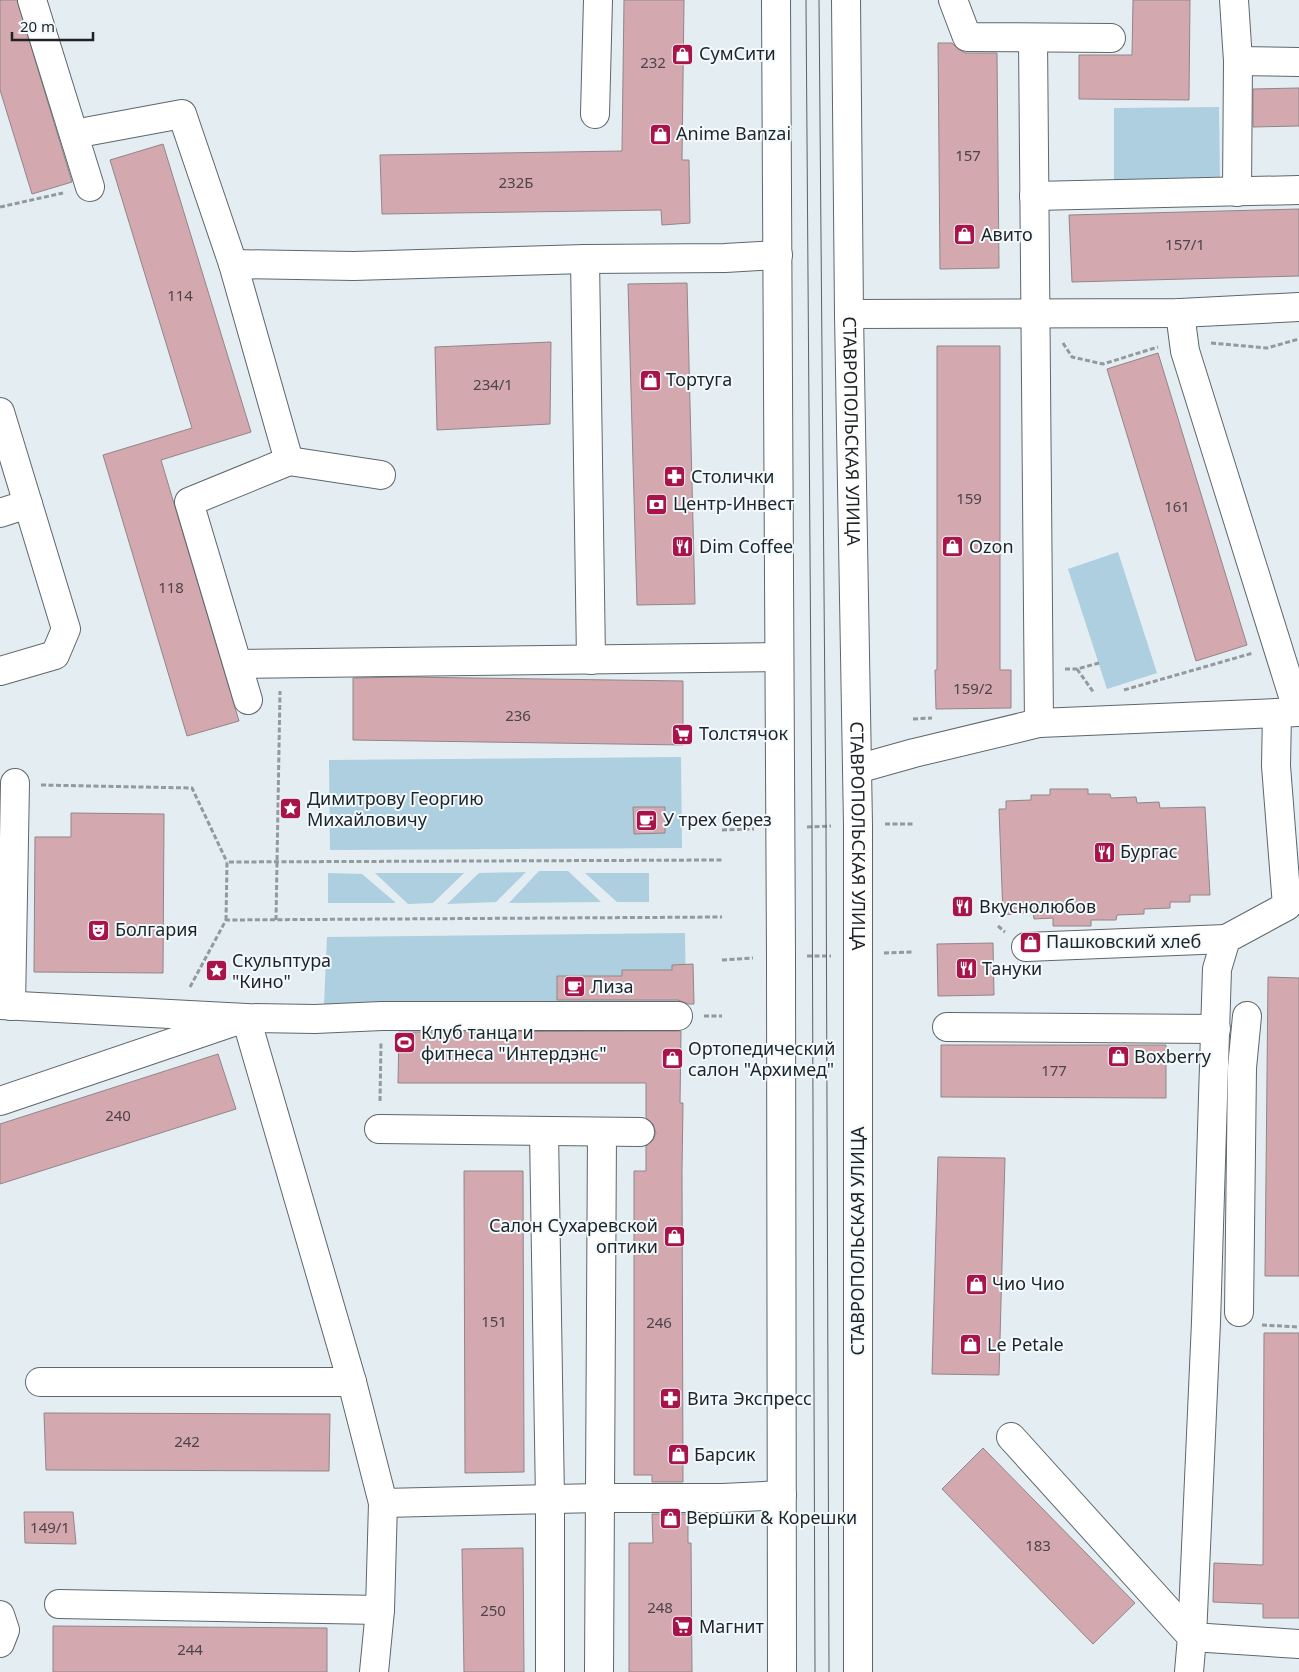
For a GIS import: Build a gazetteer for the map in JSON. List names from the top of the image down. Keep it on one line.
{"streets":{"main road":["СТАВРОПОЛЬСКАЯ УЛИЦА"]},"places":{"shop":["СумСити","Anime Banzai","Авито","Тортуга","Ozon","Пашковский хлеб","Boxberry","Ортопедический салон \"Архимед\"","Салон Сухаревской оптики","Чио Чио","Le Petale","Барсик","Вершки & Корешки"],"pharmacy":["Столички","Вита Экспресс"],"bank":["Центр-Инвест"],"restaurant":["Dim Coffee","Бургас","Вкуснолюбов","Тануки"],"supermarket":["Толстячок","Магнит"],"place":["Димитрову Георгию Михайловичу","Скульптура \"Кино\""],"cafe":["У трех берез","Лиза"],"theatre":["Болгария"],"sports":["Клуб танца и фитнеса \"Интердэнс\""]},"house_numbers":["232","157","232Б","157/1","114","234/1","159","161","118","159/2","236","177","240","151","246","242","149/1","183","248","250","244"],"scale_bar":"20 m"}
